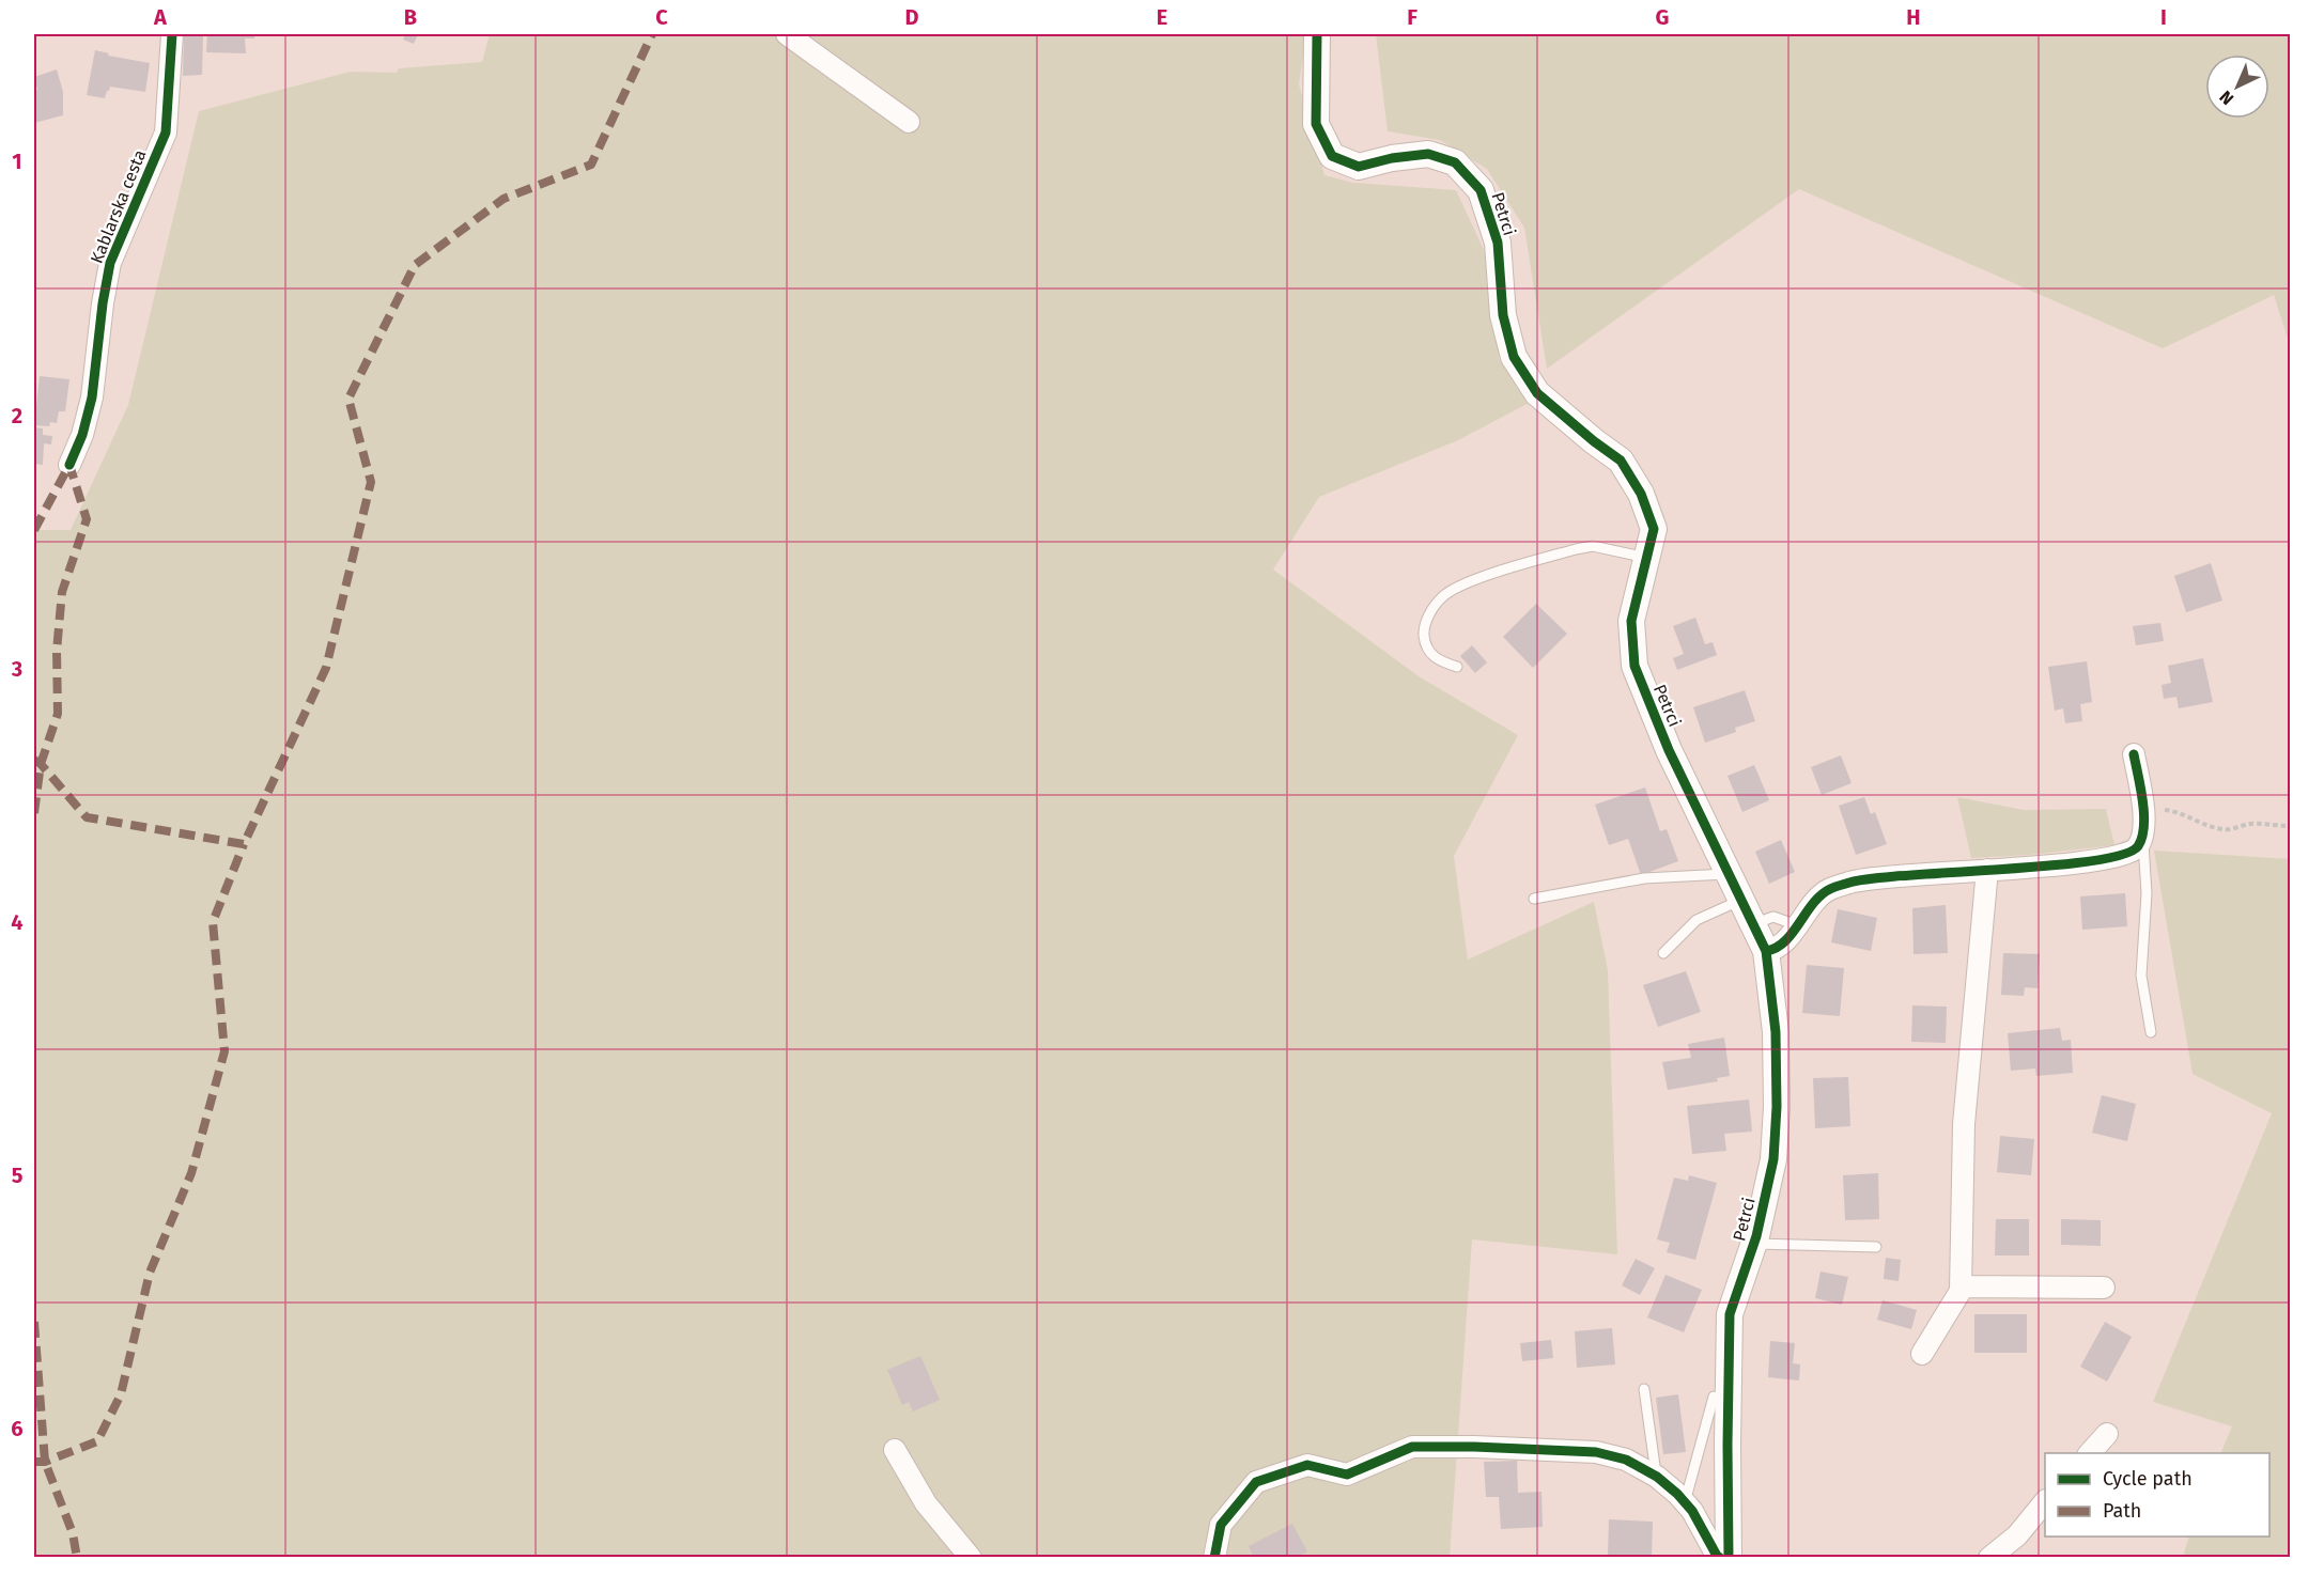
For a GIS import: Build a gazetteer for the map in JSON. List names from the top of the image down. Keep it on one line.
{"streets":{"street":["Kablarska cesta","Petrci"]},"legend":["Cycle path","Path"],"north":"bottom left","grid":{"columns":["A","B","C","D","E","F","G","H","I"],"rows":["1","2","3","4","5","6"]}}
